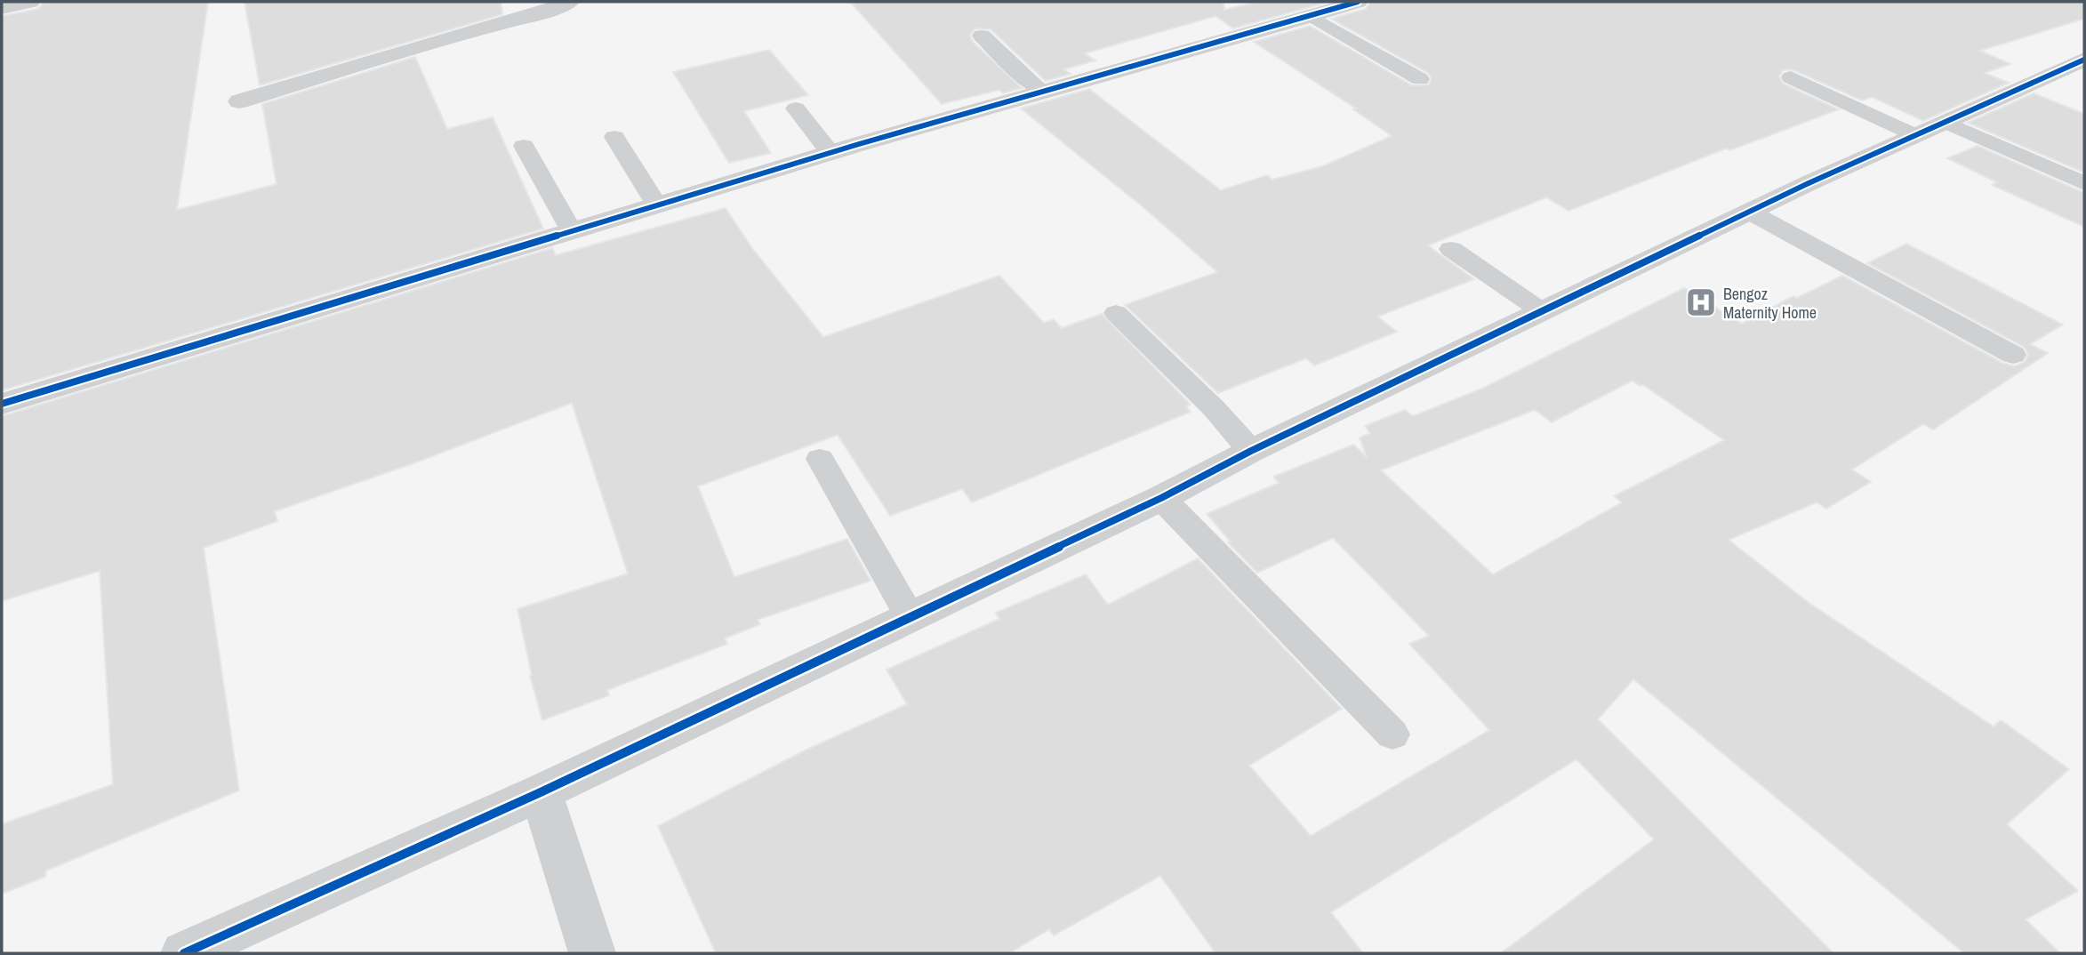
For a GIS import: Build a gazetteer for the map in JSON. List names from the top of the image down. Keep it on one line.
{"places":{"hospital":["Bengoz Maternity Home"]}}
